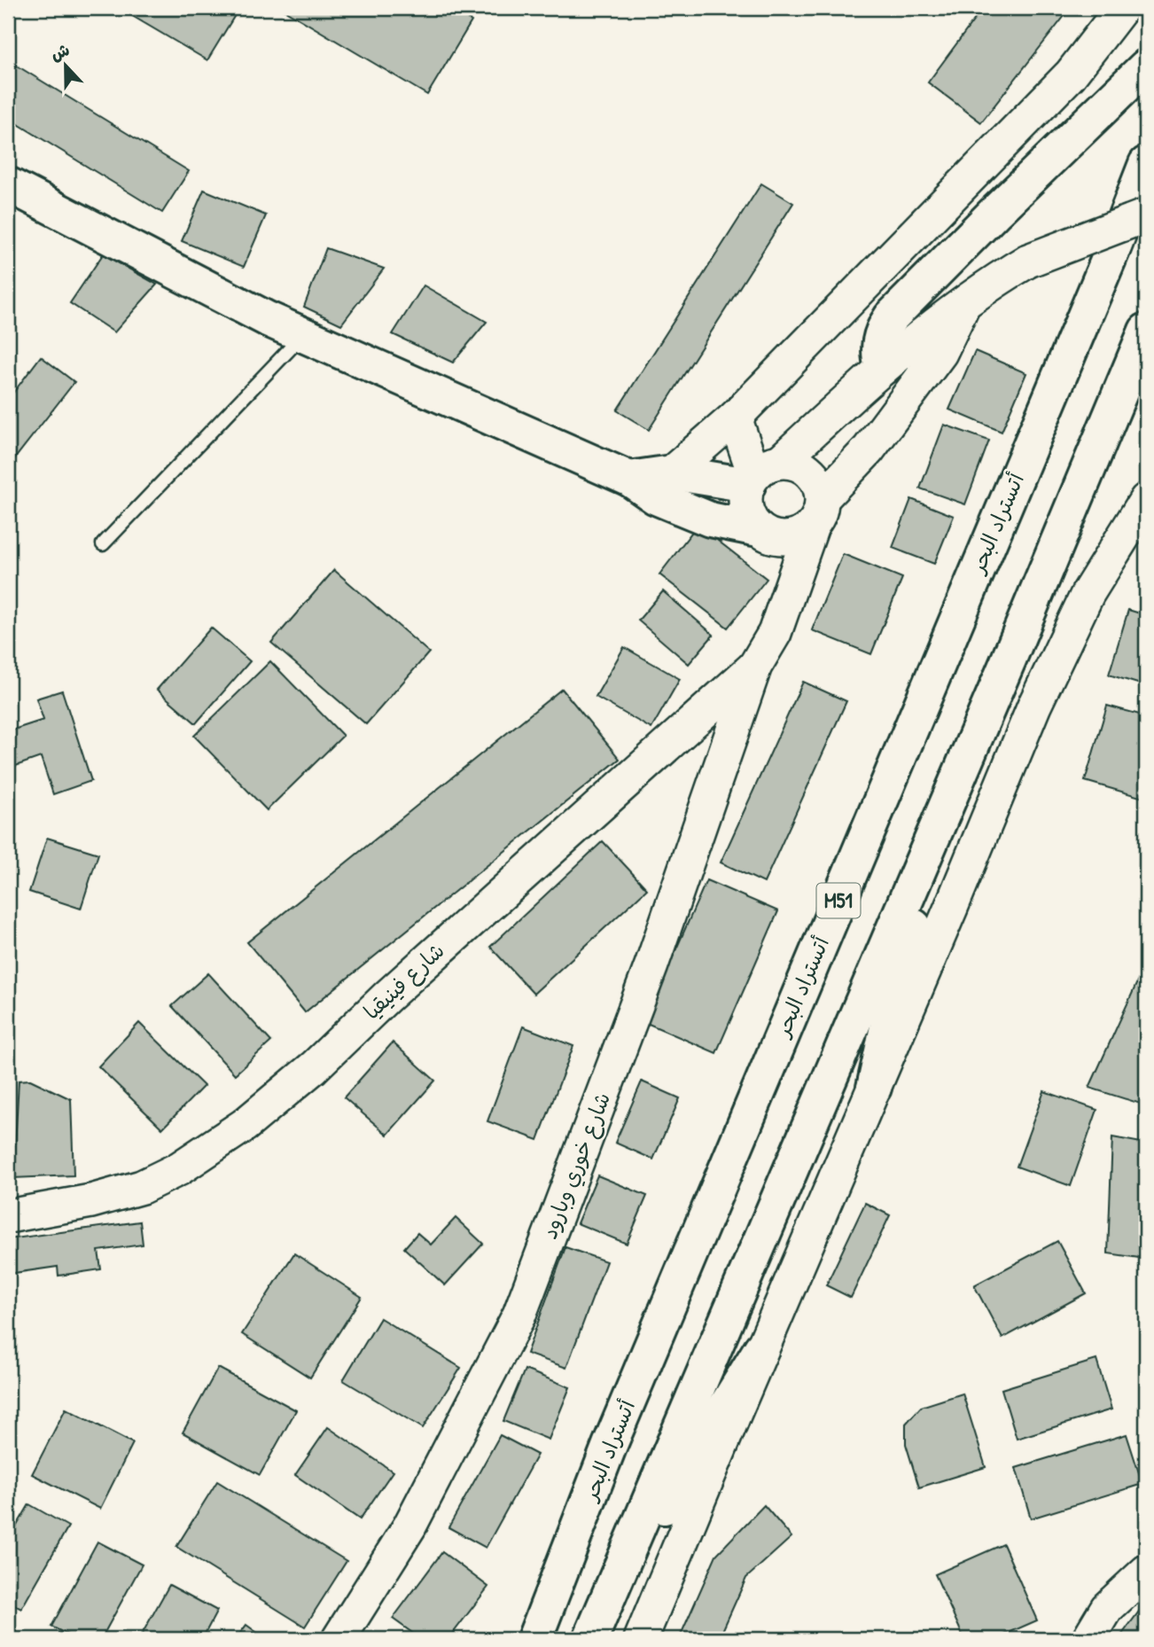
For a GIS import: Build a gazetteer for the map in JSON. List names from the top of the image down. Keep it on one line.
{"streets":{"main road":["أتستراد البحر","M51"],"street":["شارع فينيقيا","شارع خوري وبارود"]},"crossings":[["شارع فينيقيا","شارع خوري وبارود"]],"north":"top"}
